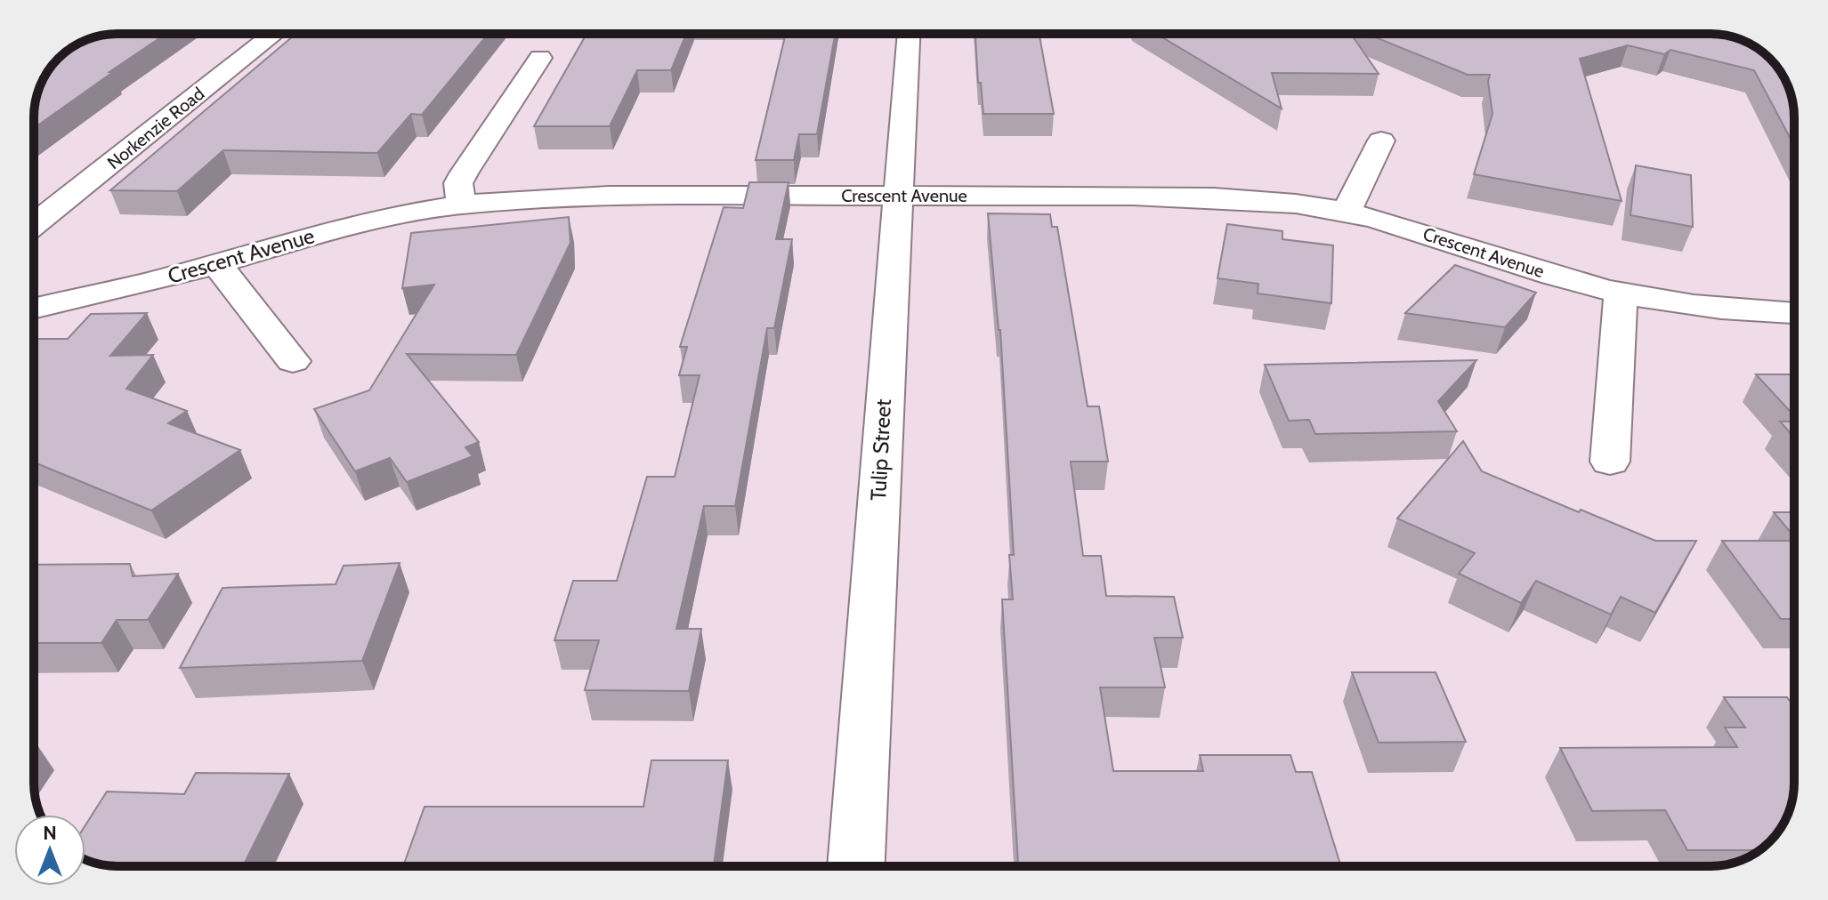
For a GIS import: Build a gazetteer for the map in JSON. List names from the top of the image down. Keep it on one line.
{"streets":{"street":["Norkenzie Road","Crescent Avenue","Tulip Street"]},"crossings":[["Crescent Avenue","Tulip Street"]],"north":"top"}
